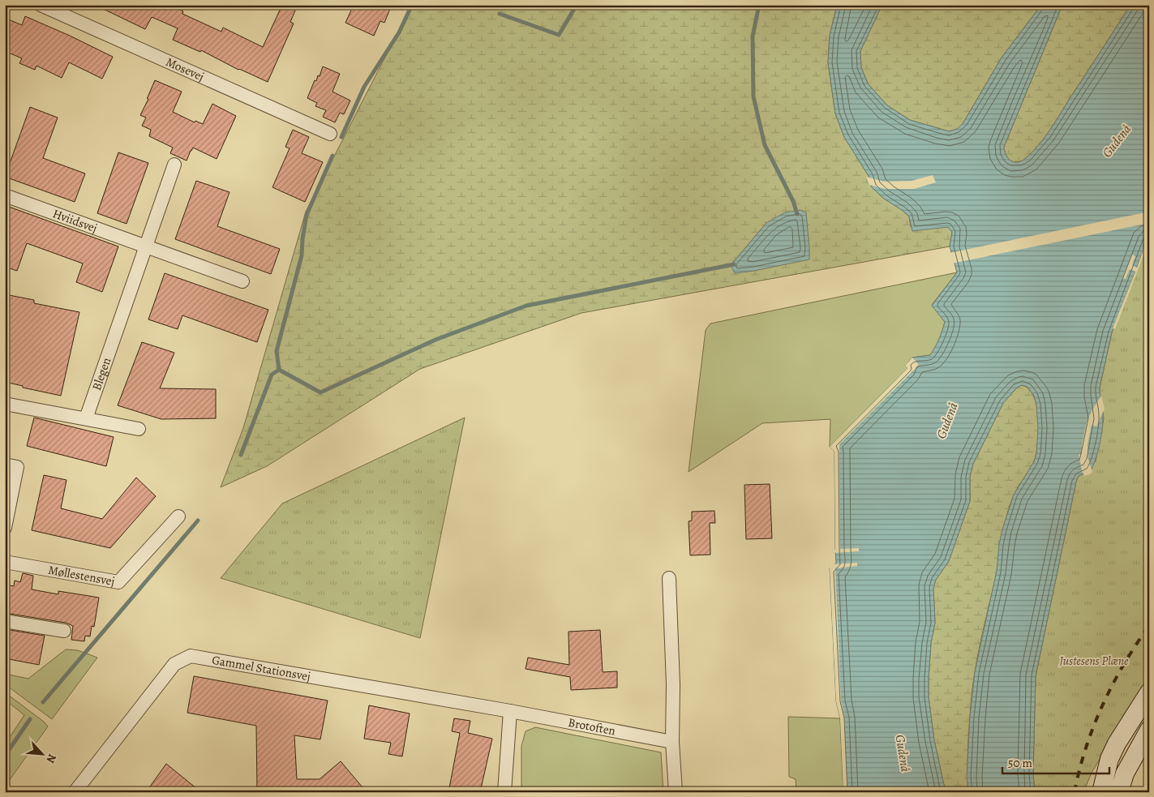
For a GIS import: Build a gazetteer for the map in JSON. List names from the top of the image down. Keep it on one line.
{"streets":{"street":["Mosevej","Hviidsvej","Blegen","Møllestensvej","Gammel Stationsvej","Brotoften"]},"crossings":[["Hviidsvej","Blegen"],["Gammel Stationsvej","Brotoften"]],"water":["Gudenå"],"parks":["Justesens Plæne"],"scale_bar":"50 m","north":"bottom right"}
